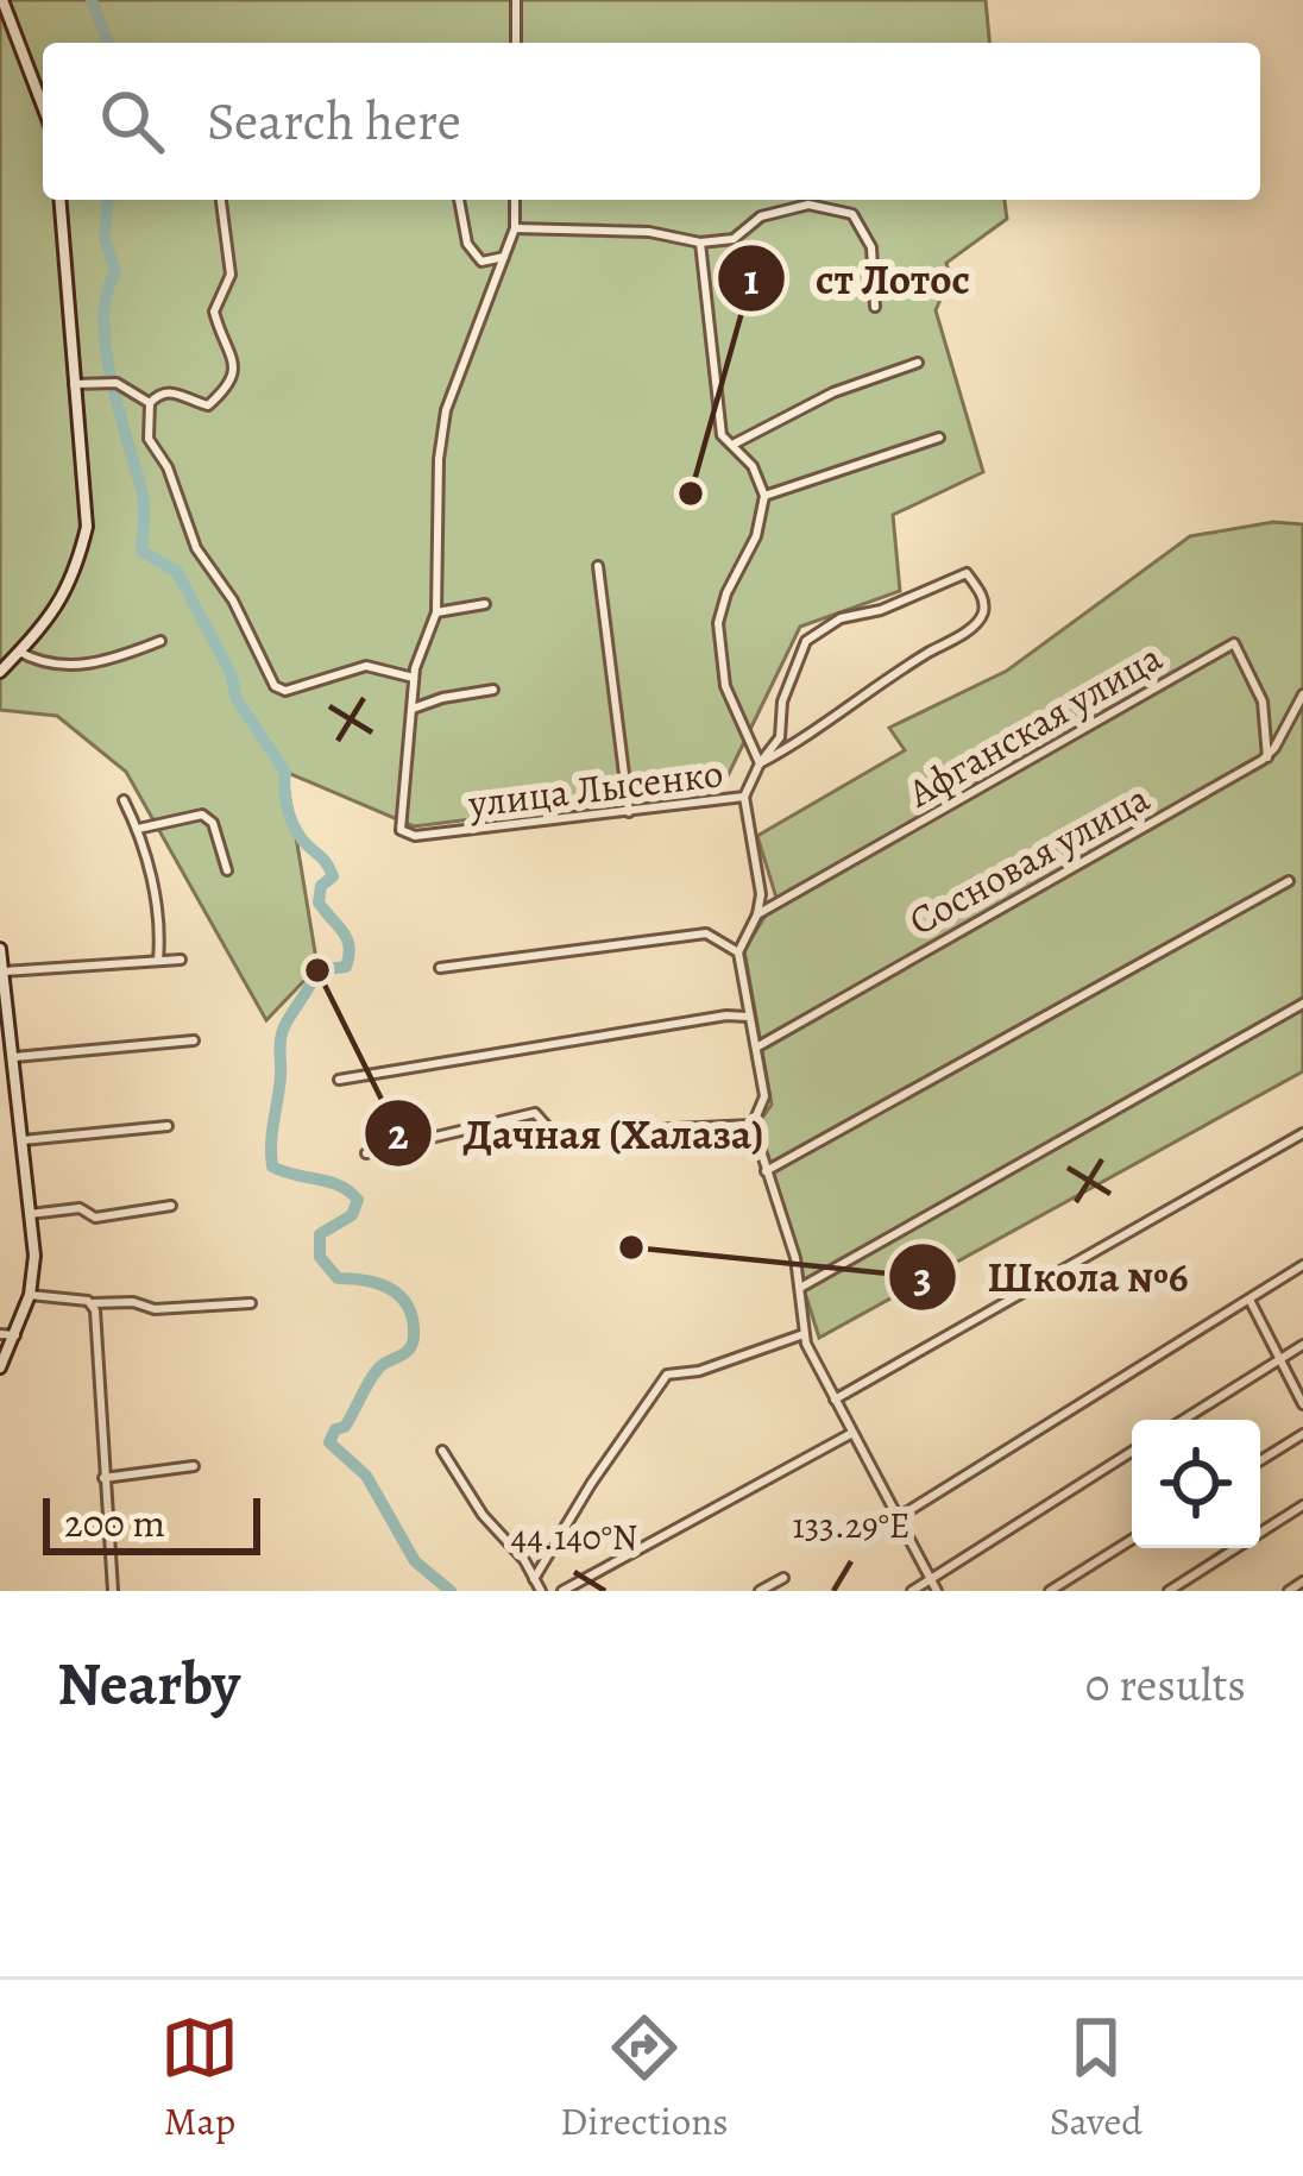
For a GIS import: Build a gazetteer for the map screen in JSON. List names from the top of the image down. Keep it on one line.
{"streets":{"street":["Афганская улица","улица Лысенко","Сосновая улица"]},"crossings":[["Афганская улица","улица Лысенко"],["Афганская улица","Сосновая улица"]],"places":["ст Лотос","Дачная (Халаза)","Школа №6"],"scale_bar":"200 m","page":{"search":"Search here","scale":"200 m","heading":["Nearby","0 results"],"nav":["Map","Directions","Saved"]},"coordinates":["133.29°E","44.140°N"]}
